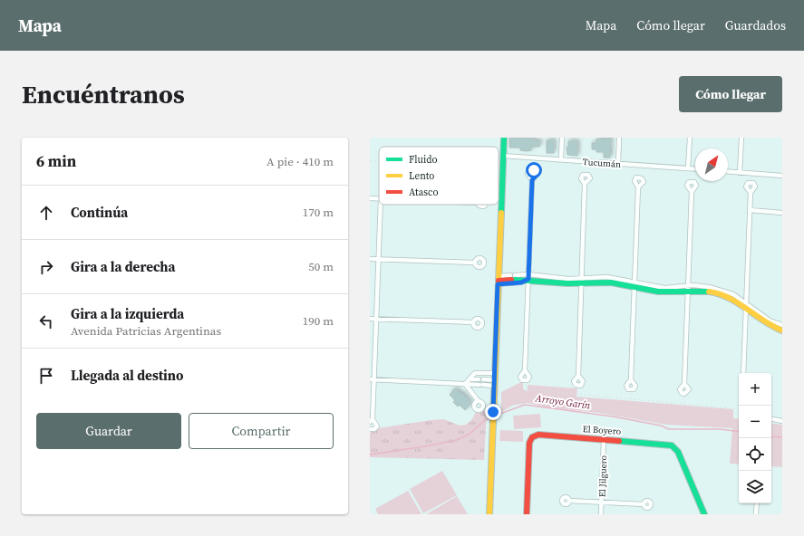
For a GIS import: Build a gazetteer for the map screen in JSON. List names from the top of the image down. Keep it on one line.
{"streets":{"street":["Tucumán","El Boyero","El Jilguero"]},"crossings":[["El Boyero","El Jilguero"]],"water":["Arroyo Garín"],"legend":["Fluido","Lento","Atasco"],"north":"top right","page":{"header":"Mapa","nav":["Mapa","Cómo llegar","Guardados"],"buttons":["Cómo llegar",["Guardar","Compartir"]],"title":"Encuéntranos","heading":["6 min","A pie · 410 m"],"list":[["Continúa","170 m"],["Gira a la derecha","50 m"],["Gira a la izquierda","Avenida Patricias Argentinas","190 m"],"Llegada al destino"],"map_buttons":["+","−"]}}
